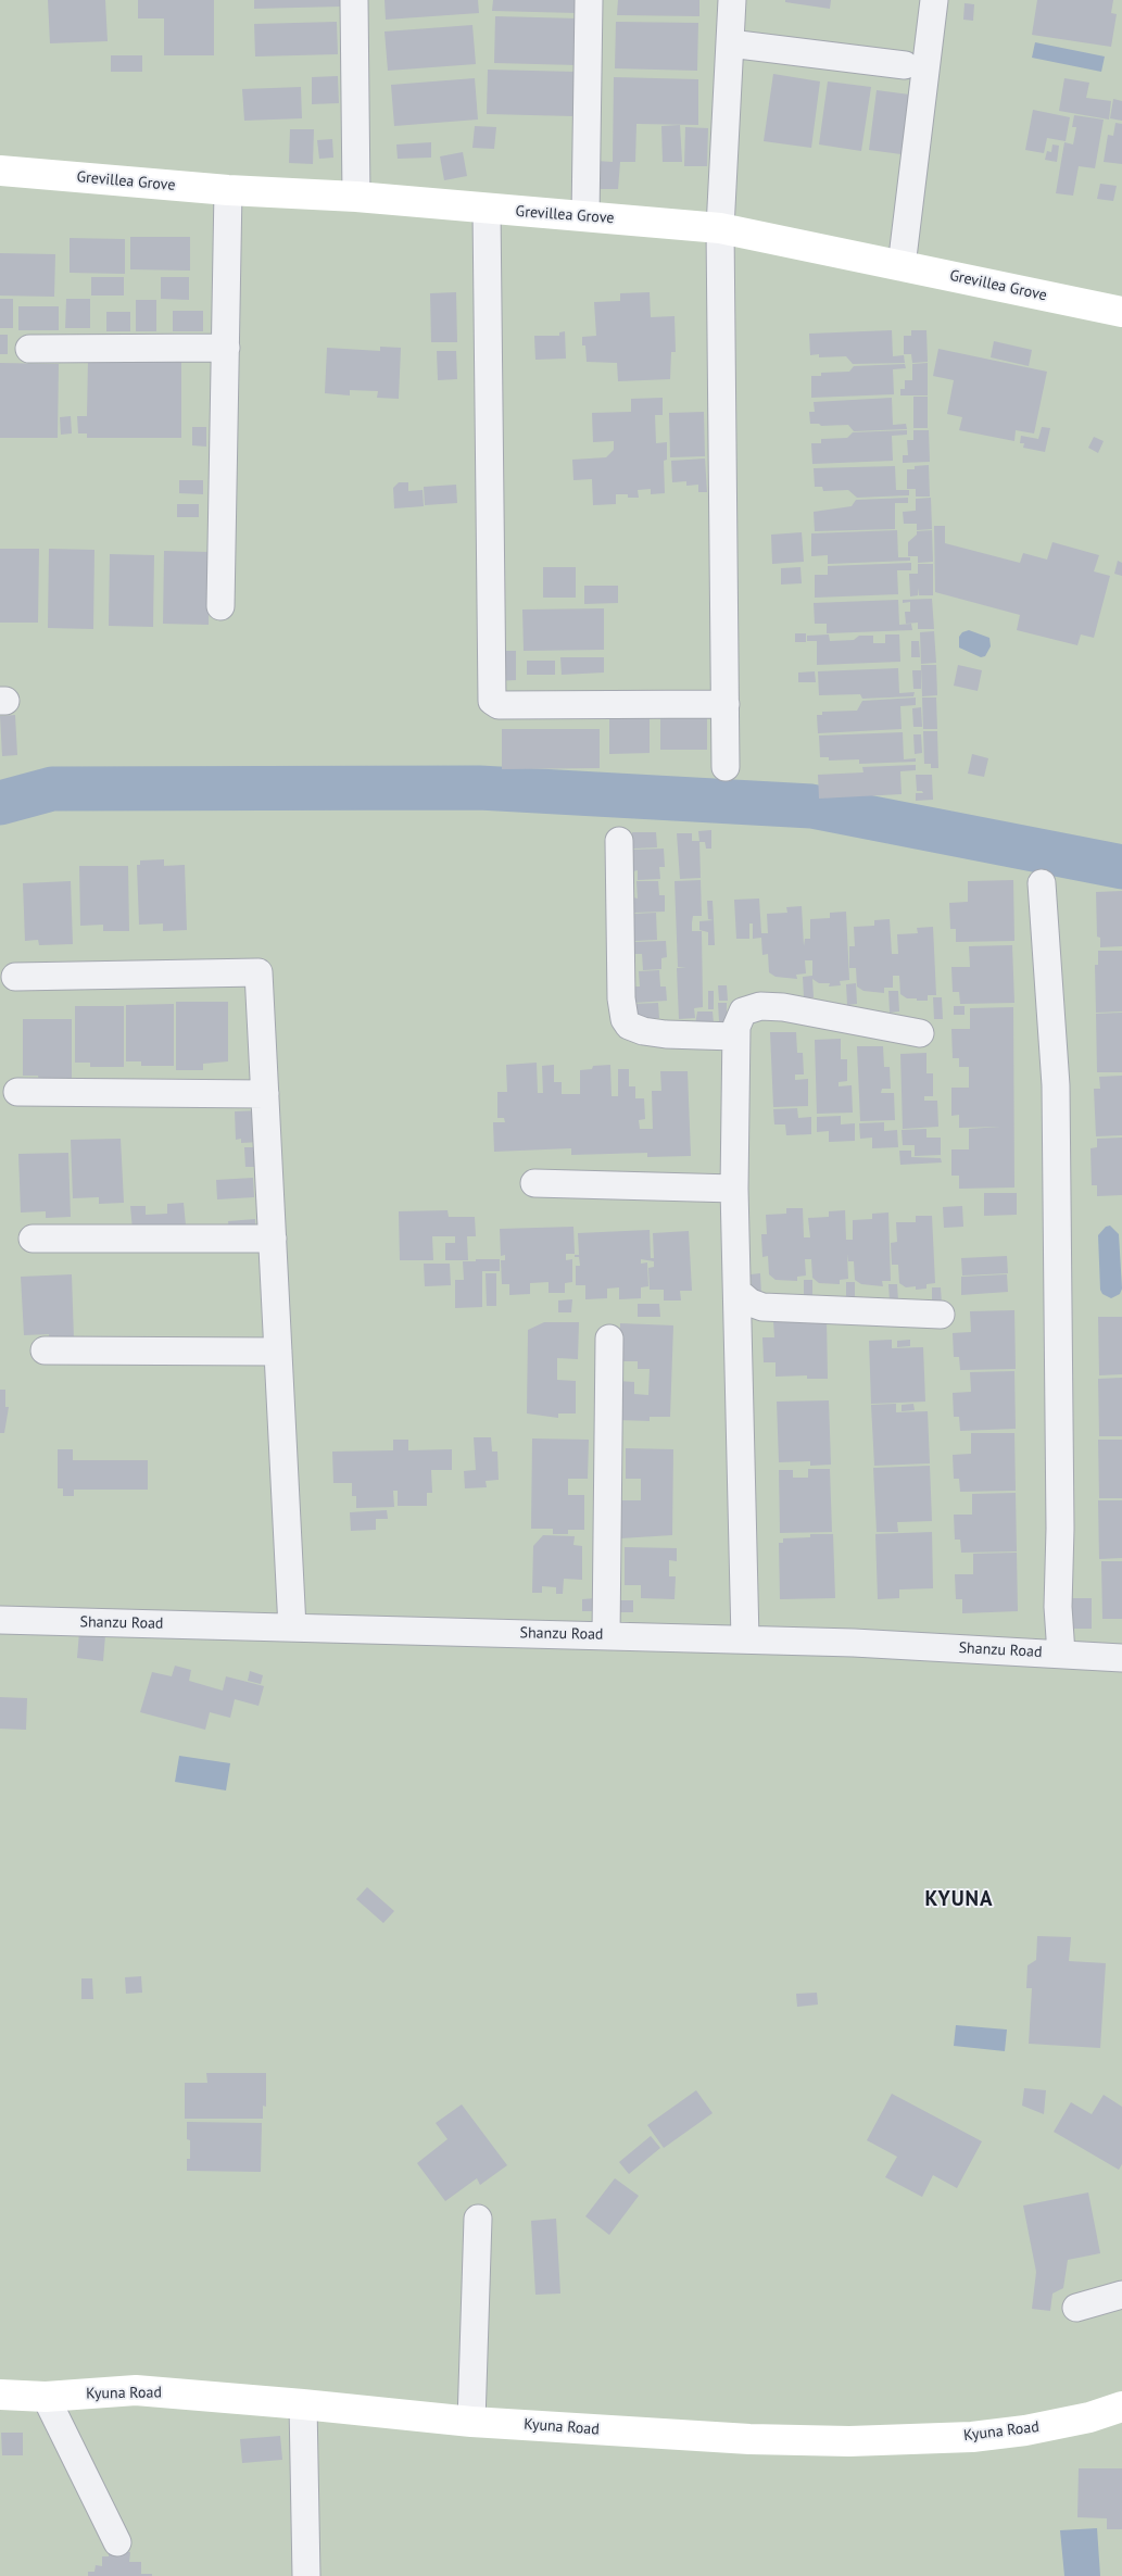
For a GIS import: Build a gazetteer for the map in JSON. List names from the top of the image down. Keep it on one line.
{"streets":{"street":["Grevillea Grove","Shanzu Road","Kyuna Road"]},"districts":["KYUNA"]}
